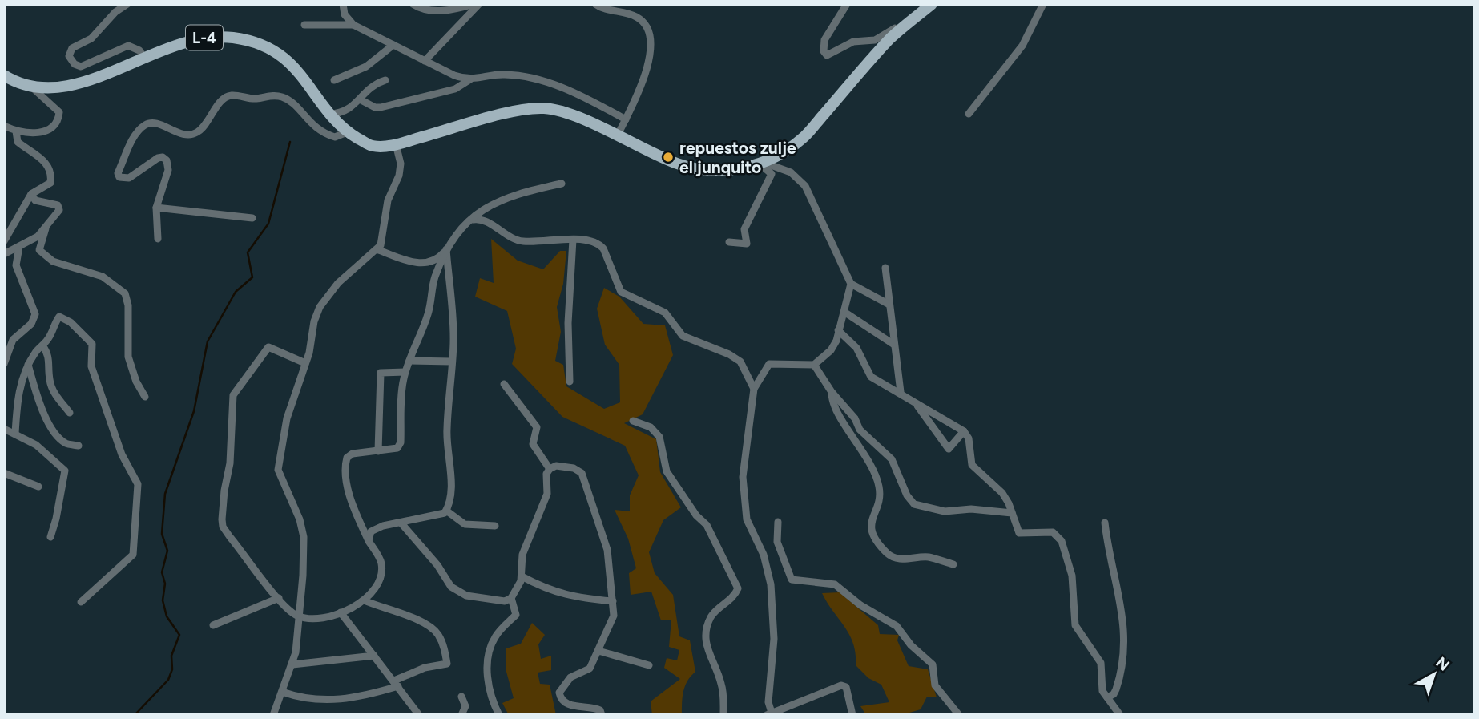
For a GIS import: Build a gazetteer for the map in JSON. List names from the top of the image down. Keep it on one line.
{"streets":{"main road":["L-4"]},"places":["repuestos zulje el junquito"],"north":"top right"}
